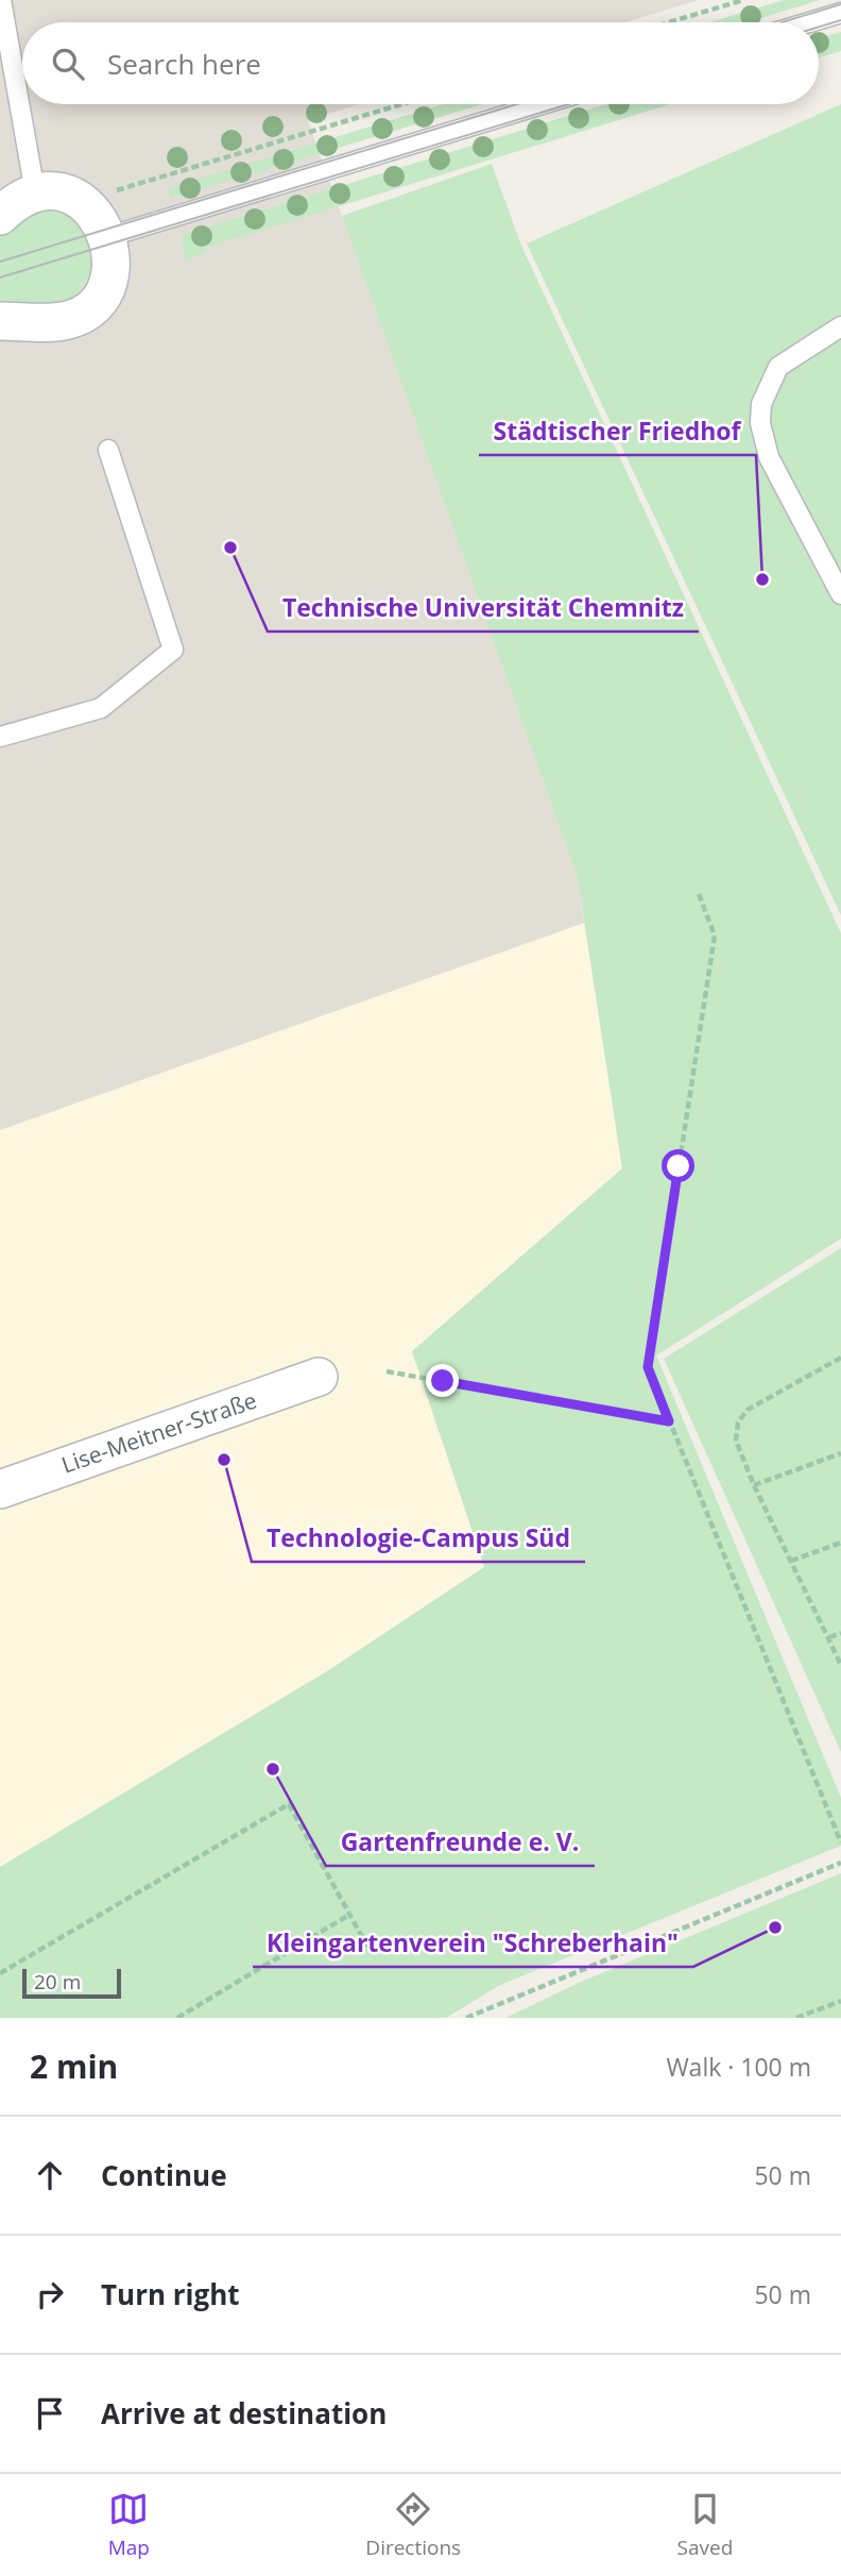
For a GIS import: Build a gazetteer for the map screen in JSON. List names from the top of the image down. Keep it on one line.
{"streets":{"street":["Lise-Meitner-Straße"]},"places":["Technische Universität Chemnitz","Städtischer Friedhof","Technologie-Campus Süd","Gartenfreunde e. V.","Kleingartenverein \"Schreberhain\""],"scale_bar":"20 m","page":{"search":"Search here","scale":"20 m","heading":["2 min","Walk · 100 m"],"list":[["Continue","50 m"],["Turn right","50 m"],"Arrive at destination"],"nav":["Map","Directions","Saved"]}}
